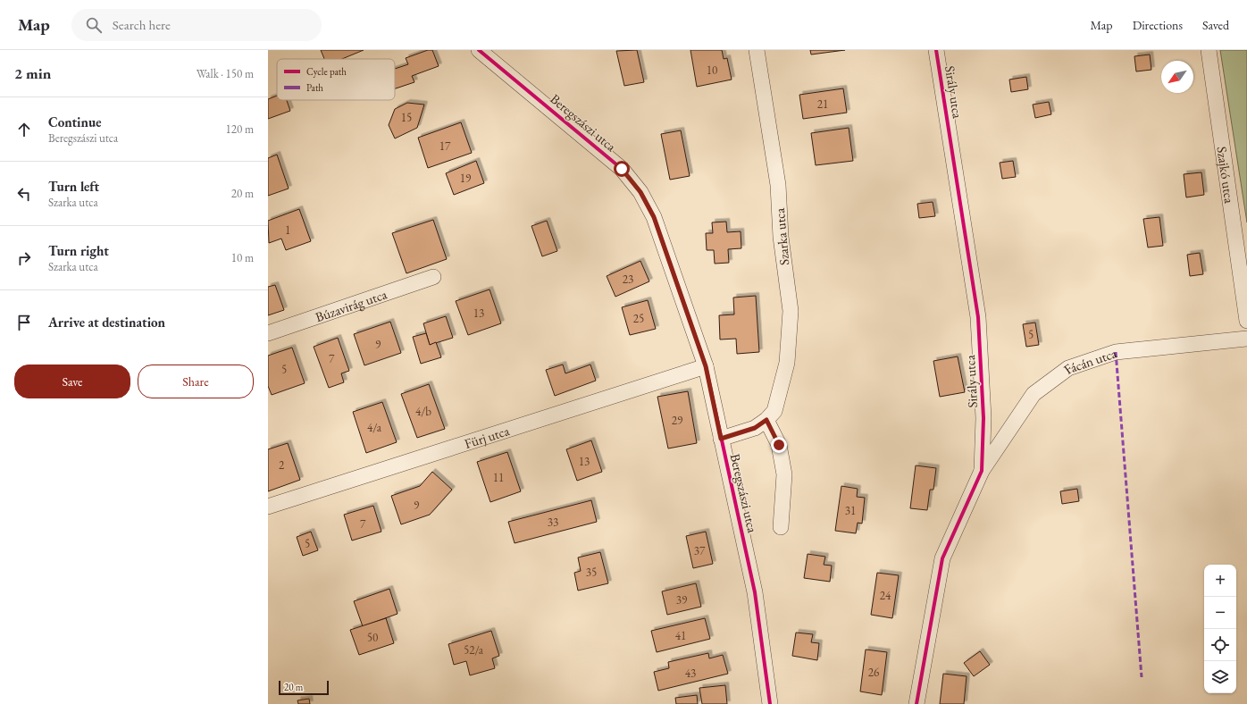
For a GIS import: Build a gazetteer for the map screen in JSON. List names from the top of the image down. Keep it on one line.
{"streets":{"street":["Sirály utca","Beregszászi utca","Szajkó utca","Szarka utca","Búzavirág utca","Fácán utca","Fürj utca"]},"crossings":[["Sirály utca","Fácán utca"],["Beregszászi utca","Szarka utca"],["Beregszászi utca","Fürj utca"]],"house_numbers":["10","21","15","17","19","1","23","13","25","5","9","7","5","4/b","29","4/a","13","2","11","9","31","33","7","5","37","35","24","39","41","50","52/a","26","43"],"legend":["Cycle path","Path"],"scale_bar":"20 m","north":"bottom left","page":{"header":"Map","search":"Search here","nav":["Map","Directions","Saved"],"heading":["2 min","Walk · 150 m"],"list":[["Continue","Beregszászi utca","120 m"],["Turn left","Szarka utca","20 m"],["Turn right","Szarka utca","10 m"],"Arrive at destination"],"buttons":["Save","Share"],"map_buttons":["+","−"],"scale":"20 m"}}
